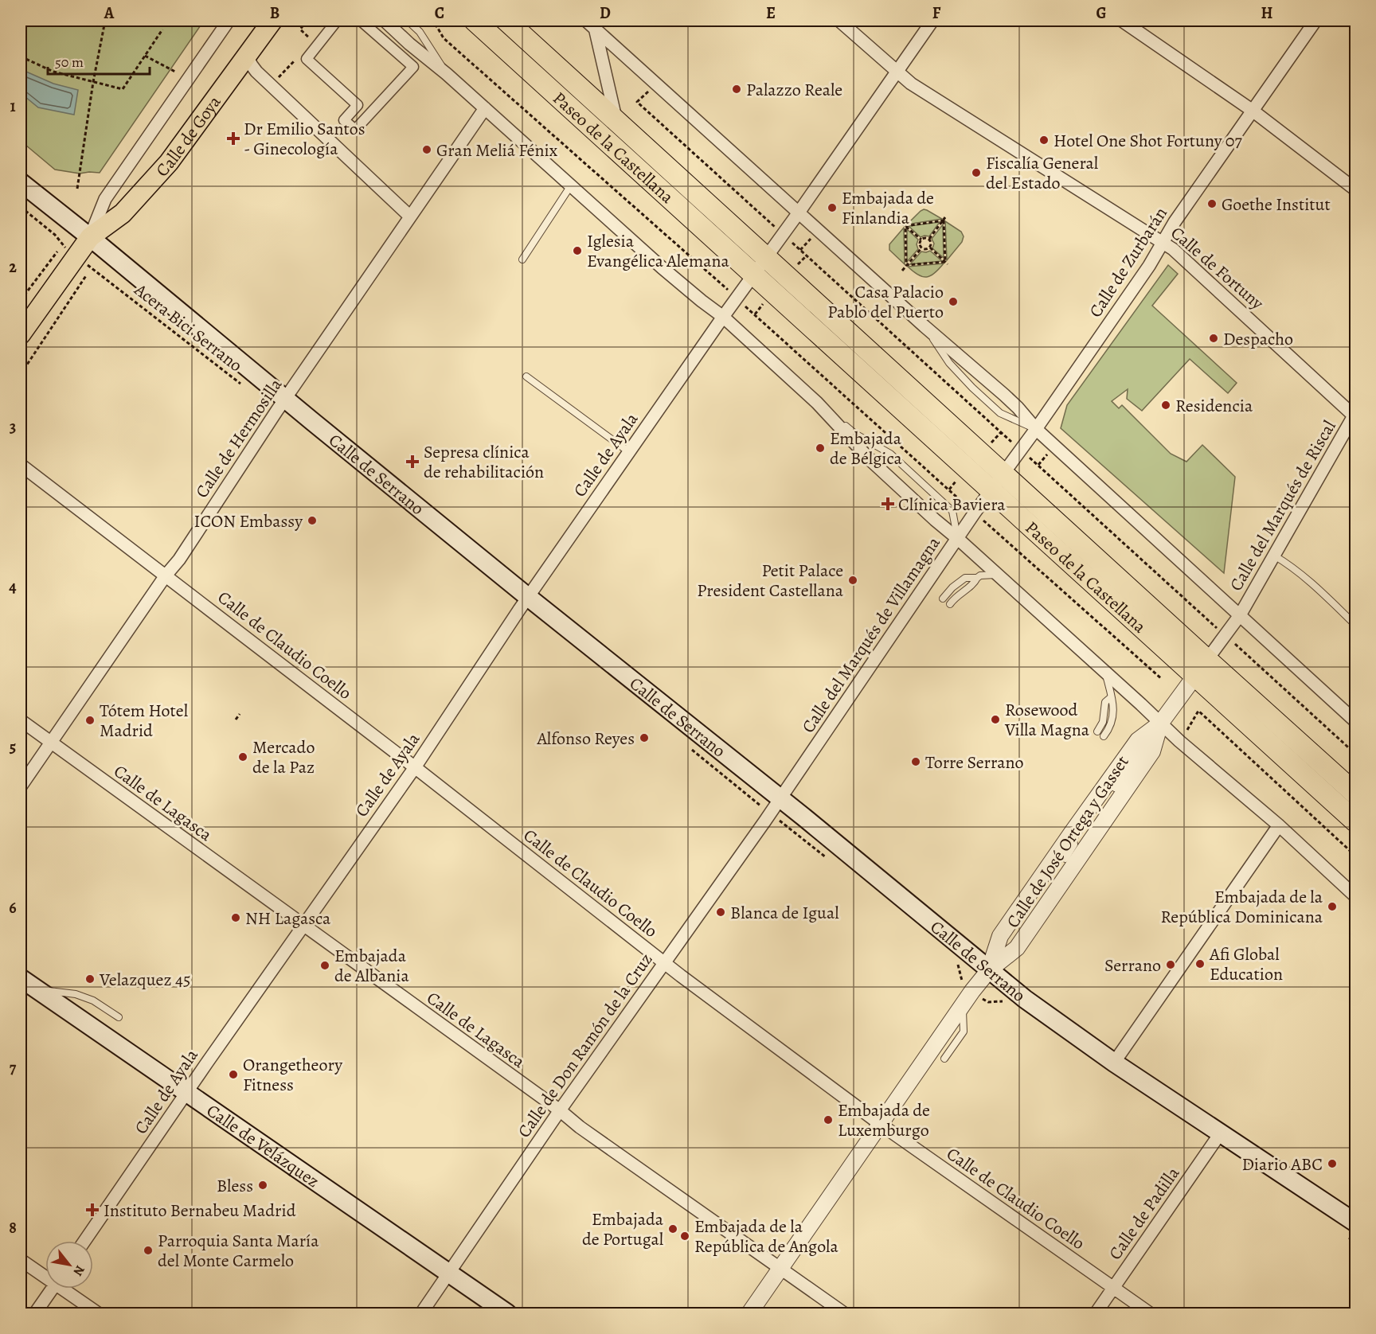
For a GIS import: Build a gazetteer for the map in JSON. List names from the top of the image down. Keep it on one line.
{"streets":{"highway":["Paseo de la Castellana"],"main road":["Calle de Goya","Calle de Serrano","Calle de Velázquez"],"street":["Calle de Zurbarán","Calle de Fortuny","Calle de Hermosilla","Calle de Ayala","Calle del Marqués de Riscal","Calle del Marqués de Villamagna","Calle de Claudio Coello","Calle de Lagasca","Calle de José Ortega y Gasset","Calle de Don Ramón de la Cruz","Calle de Padilla"],"path":["Acera Bici Serrano"]},"crossings":[["Calle de Goya","Calle de Serrano"],["Paseo de la Castellana","Calle de Zurbarán"],["Paseo de la Castellana","Calle del Marqués de Riscal"],["Paseo de la Castellana","Calle del Marqués de Villamagna"],["Paseo de la Castellana","Calle de José Ortega y Gasset"],["Calle de Zurbarán","Calle de Fortuny"],["Calle de Zurbarán","Calle del Marqués de Villamagna"],["Calle de Fortuny","Calle del Marqués de Riscal"],["Calle de Hermosilla","Calle de Serrano"],["Calle de Hermosilla","Calle de Claudio Coello"],["Calle de Hermosilla","Calle de Lagasca"],["Calle de Ayala","Calle de Serrano"],["Calle de Ayala","Calle de Claudio Coello"],["Calle de Ayala","Calle de Lagasca"],["Calle de Ayala","Calle de Velázquez"],["Calle de Serrano","Calle del Marqués de Villamagna"],["Calle de Serrano","Calle de José Ortega y Gasset"],["Calle de Serrano","Calle de Don Ramón de la Cruz"],["Calle de Serrano","Calle de Padilla"],["Calle del Marqués de Riscal","Calle de José Ortega y Gasset"],["Calle del Marqués de Villamagna","Calle de Don Ramón de la Cruz"],["Calle de Claudio Coello","Calle de José Ortega y Gasset"],["Calle de Claudio Coello","Calle de Don Ramón de la Cruz"],["Calle de Claudio Coello","Calle de Padilla"],["Calle de Lagasca","Calle de José Ortega y Gasset"],["Calle de Lagasca","Calle de Don Ramón de la Cruz"],["Calle de Don Ramón de la Cruz","Calle de Velázquez"]],"places":{"other":["Palazzo Reale","Hotel One Shot Fortuny 07","Gran Meliá Fénix","Fiscalía General del Estado","Goethe Institut","Embajada de Finlandia","Iglesia Evangélica Alemana","Casa Palacio Pablo del Puerto","Despacho","Residencia","Embajada de Bélgica","ICON Embassy","Petit Palace President Castellana","Rosewood Villa Magna","Tótem Hotel Madrid","Alfonso Reyes","Mercado de la Paz","Torre Serrano","Embajada de la República Dominicana","Blanca de Igual","NH Lagasca","Afi Global Education","Serrano","Embajada de Albania","Velazquez 45","Orangetheory Fitness","Embajada de Luxemburgo","Diario ABC","Bless","Embajada de Portugal","Embajada de la República de Angola","Parroquia Santa María del Monte Carmelo"],"health":["Dr Emilio Santos - Ginecología","Sepresa clínica de rehabilitación","Clínica Baviera","Instituto Bernabeu Madrid"]},"scale_bar":"50 m","north":"bottom right","grid":{"columns":["A","B","C","D","E","F","G","H"],"rows":["1","2","3","4","5","6","7","8"]}}
